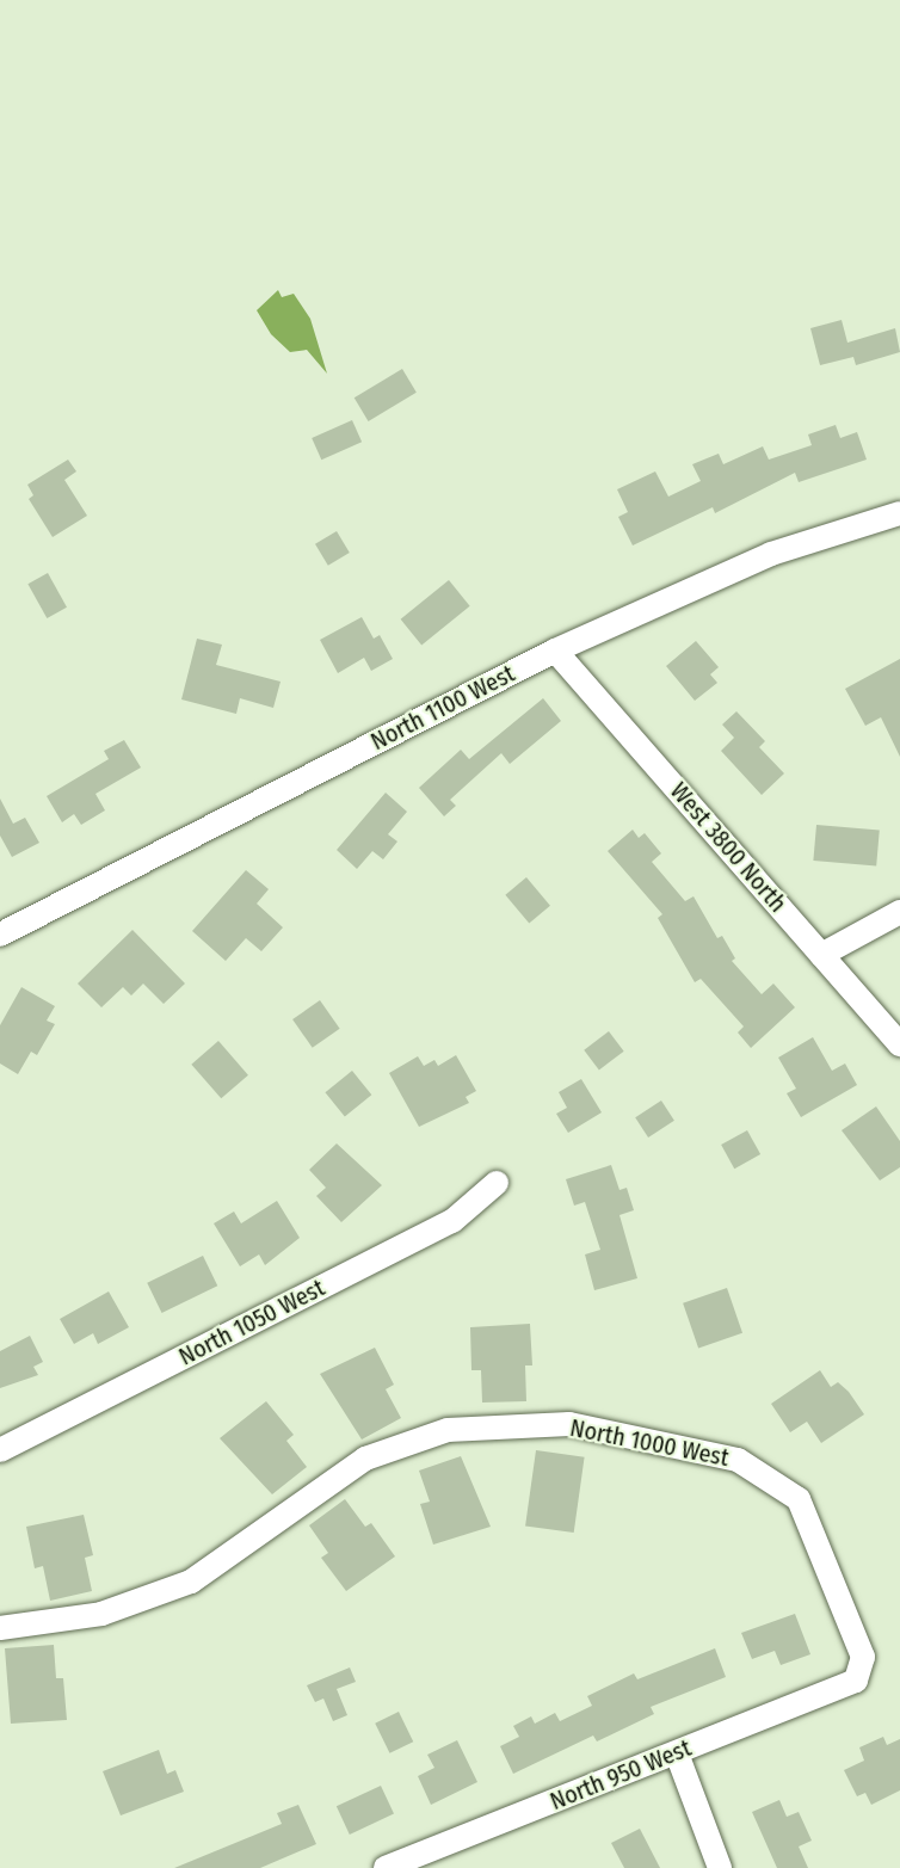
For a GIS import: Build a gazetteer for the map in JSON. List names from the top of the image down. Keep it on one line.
{"streets":{"street":["North 1100 West","West 3800 North","North 1050 West","North 1000 West","North 950 West"]},"crossings":[["North 1100 West","West 3800 North"],["North 1000 West","North 950 West"]]}
